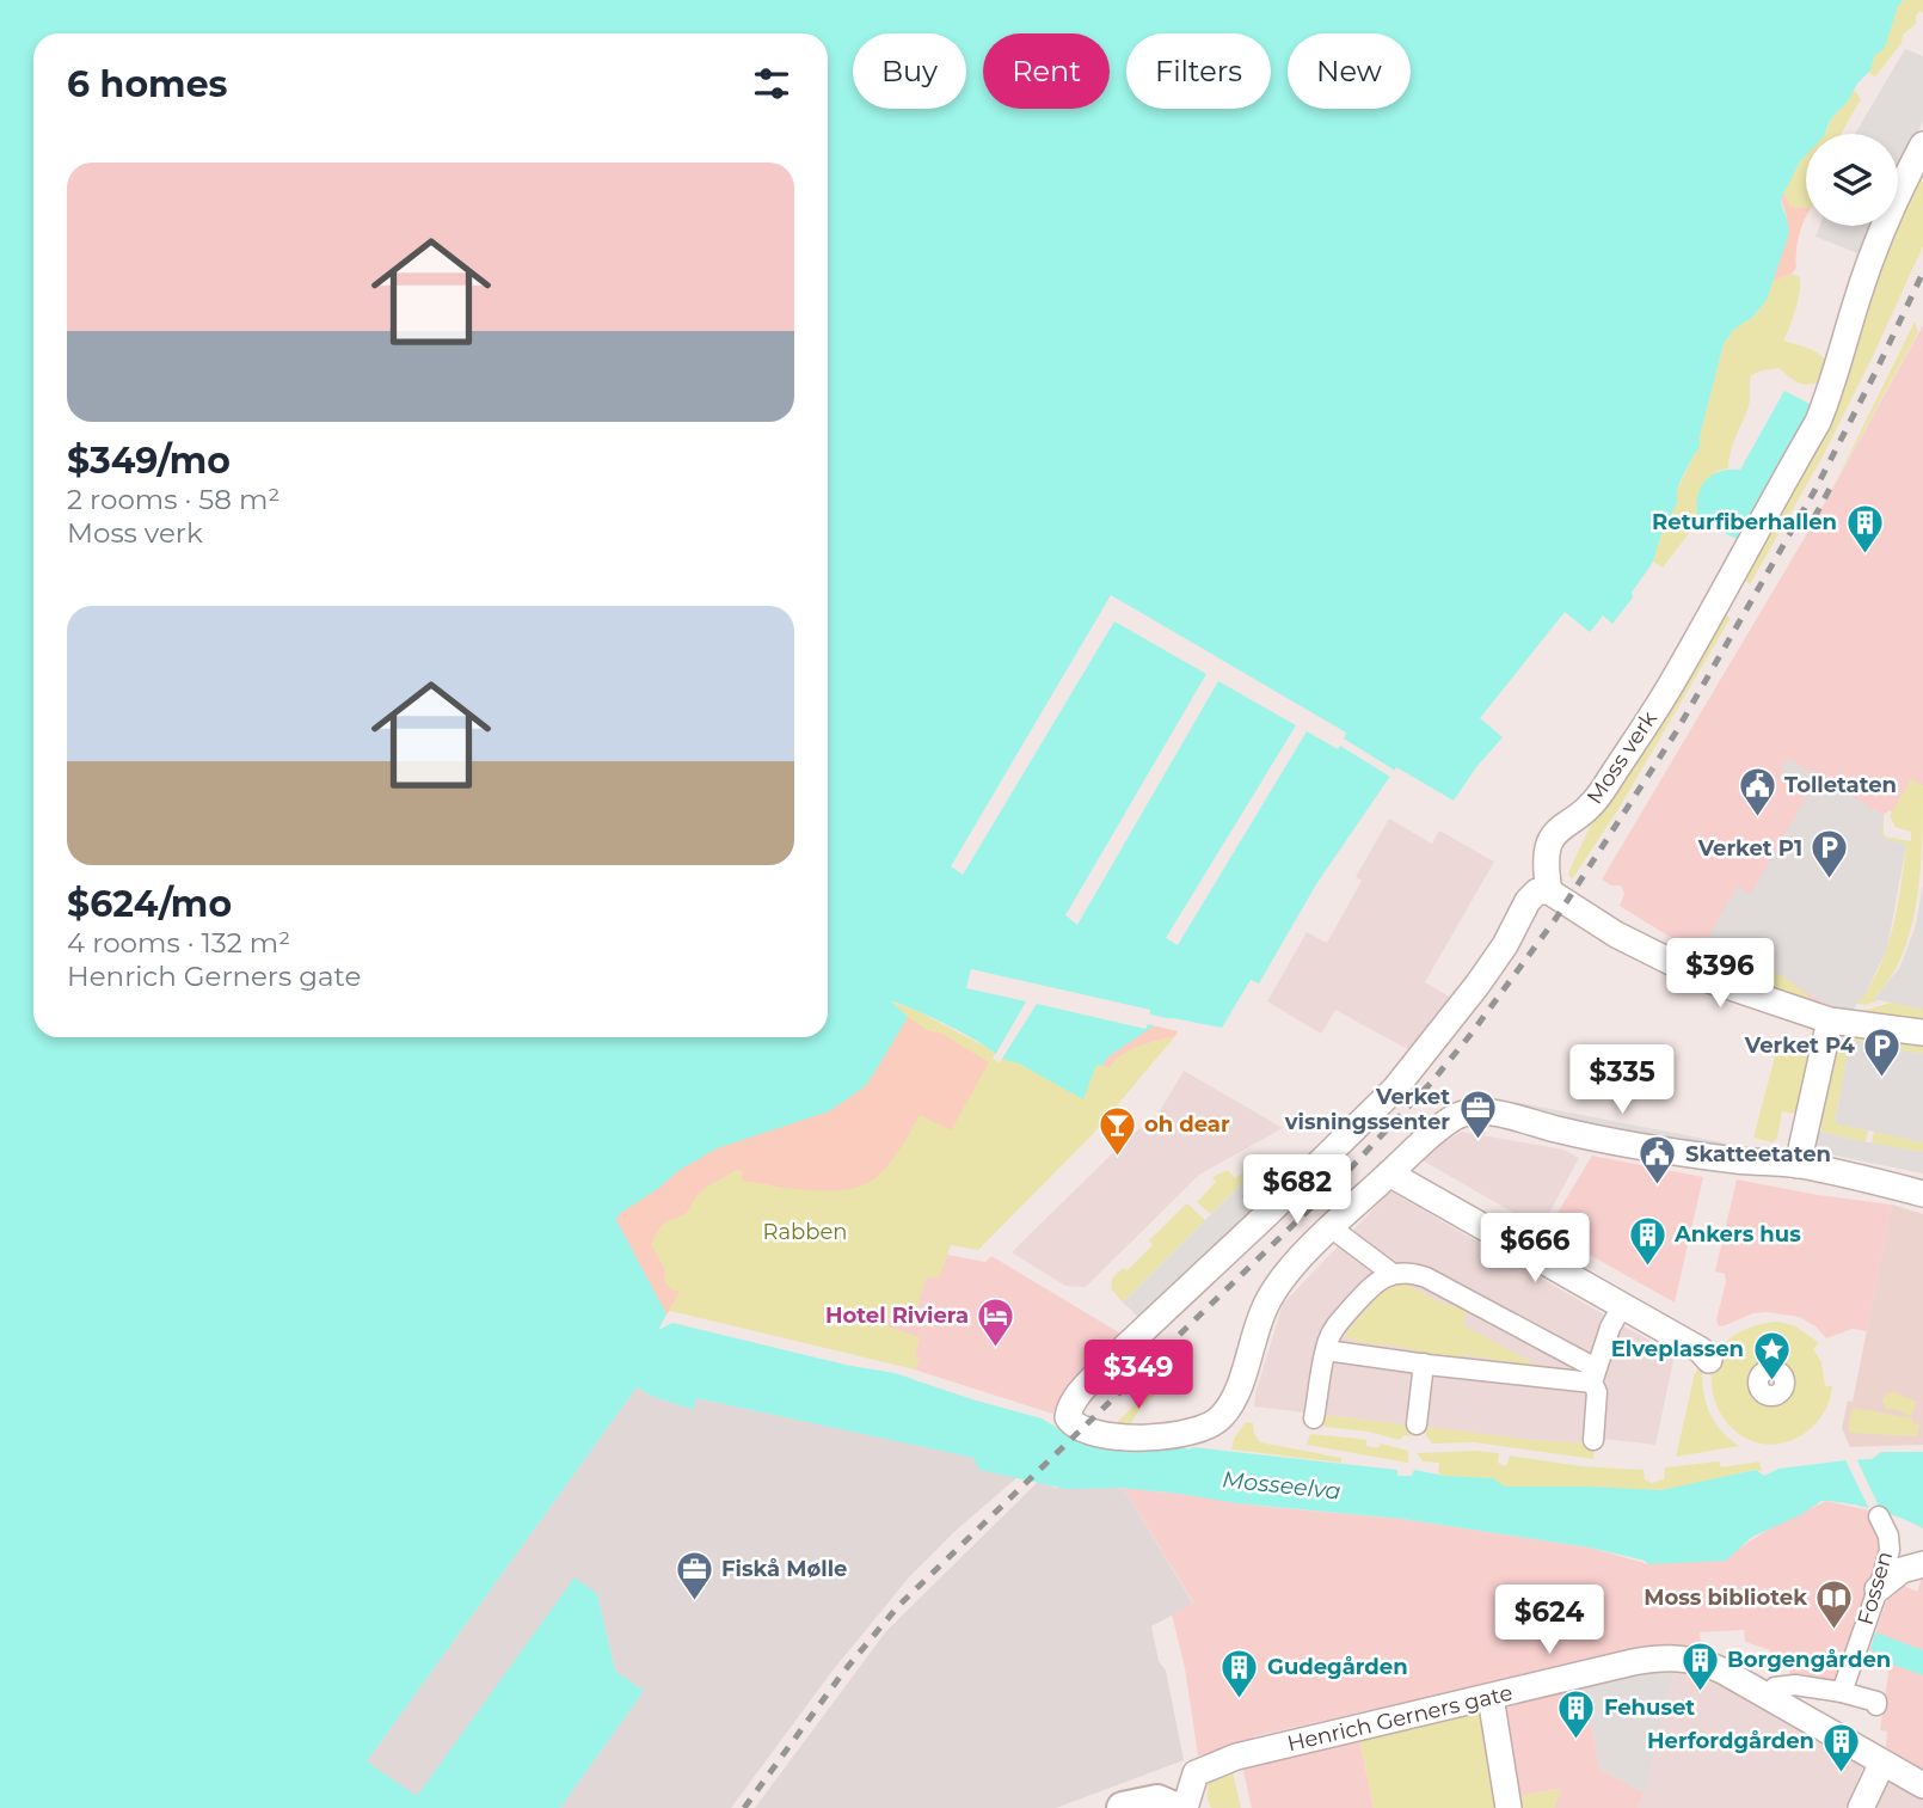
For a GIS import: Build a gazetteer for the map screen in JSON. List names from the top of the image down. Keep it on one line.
{"streets":{"street":["Moss verk","Fossen","Henrich Gerners gate"]},"water":["Mosseelva"],"parks":["Rabben"],"places":{"building":["Returfiberhallen","Ankers hus","Borgengården","Gudegården","Fehuset","Herfordgården"],"public building":["Tolletaten","Skatteetaten"],"parking":["Verket P1","Verket P4"],"office":["Verket visningssenter","Fiskå Mølle"],"bar":["oh dear"],"hotel":["Hotel Riviera"],"place":["Elveplassen"],"library":["Moss bibliotek"]},"page":{"chip":["Buy","Rent","Filters","New"],"heading":"6 homes","list":[{"name":"$349/mo","note":"2 rooms · 58 m² · Moss verk"},{"name":"$624/mo","note":"4 rooms · 132 m² · Henrich Gerners gate"}],"price":["$396","$335","$682","$666","$349","$624"]}}
